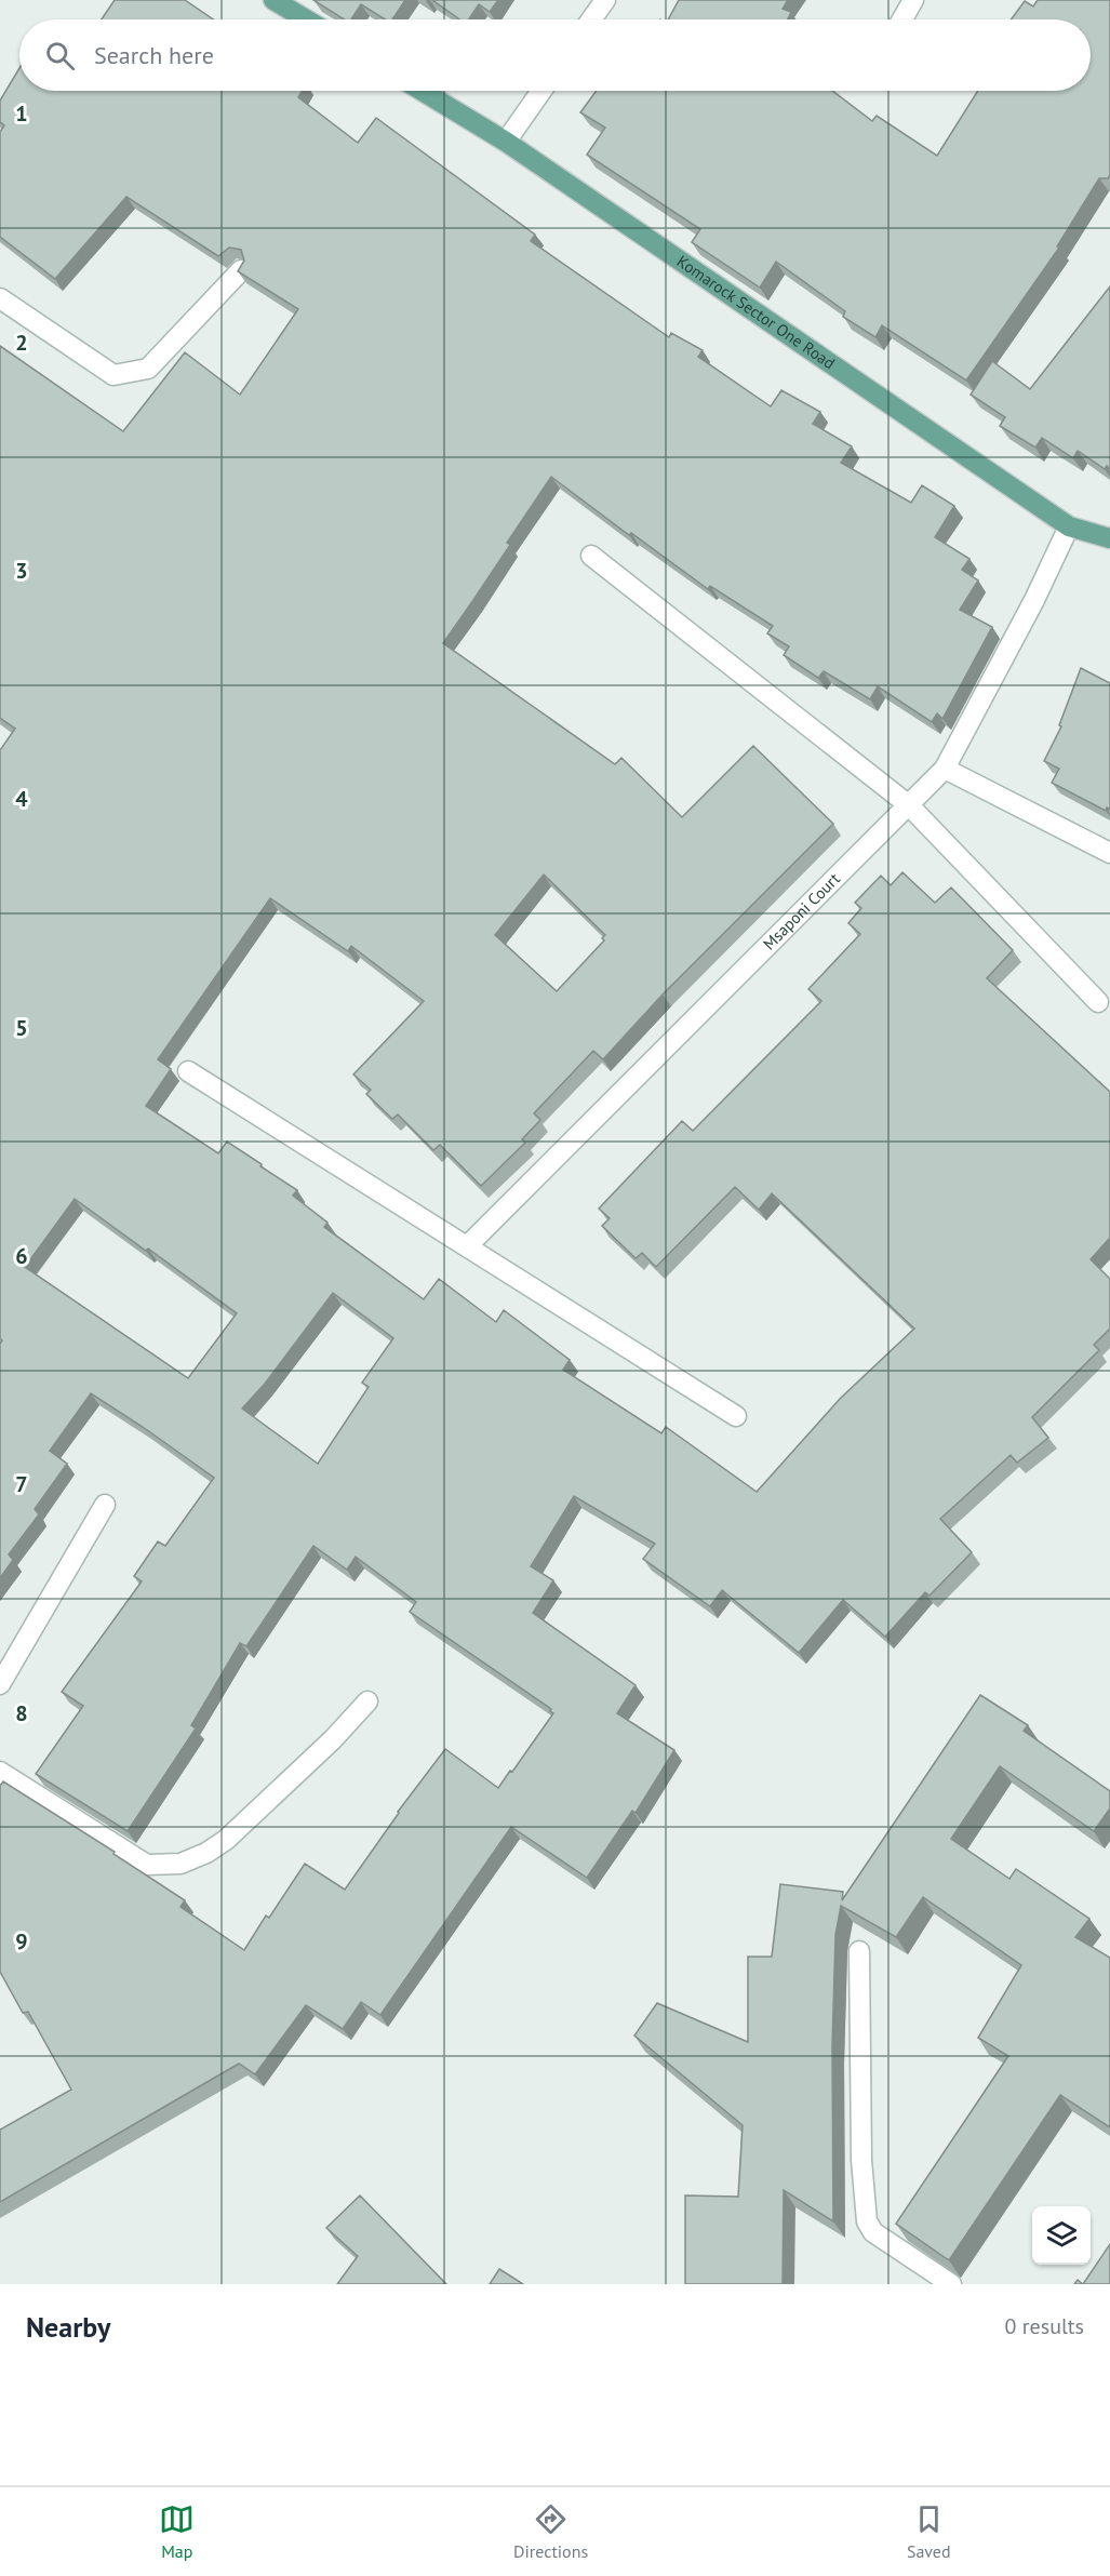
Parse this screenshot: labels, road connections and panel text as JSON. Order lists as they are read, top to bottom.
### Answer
{
  "streets": {
    "main road": ["Komarock Sector One Road"],
    "street": ["Msaponi Court"]
  },
  "crossings": [
    ["Komarock Sector One Road", "Msaponi Court"]
  ],
  "page": {
    "search": "Search here",
    "heading": ["Nearby", "0 results"],
    "nav": ["Map", "Directions", "Saved"]
  },
  "grid": {
    "rows": [
      "1",
      "2",
      "3",
      "4",
      "5",
      "6",
      "7",
      "8",
      "9"
    ]
  }
}
